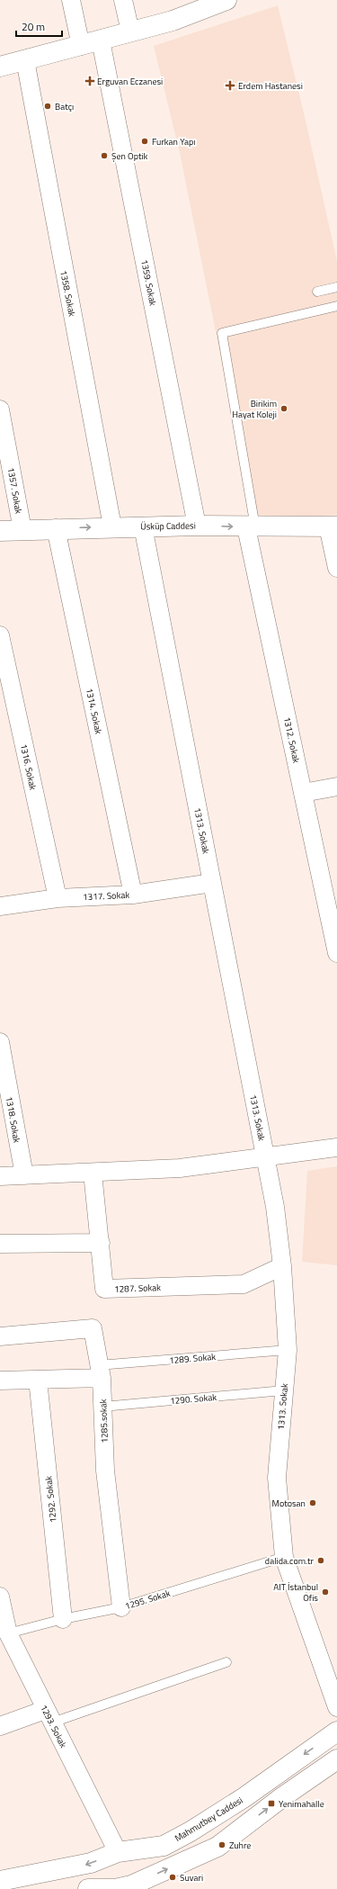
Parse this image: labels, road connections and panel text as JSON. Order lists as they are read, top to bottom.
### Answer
{
  "streets": {
    "main road": ["Üsküp Caddesi", "Mahmutbey Caddesi"],
    "street": [
      "1359. Sokak",
      "1358. Sokak",
      "1357. Sokak",
      "1314. Sokak",
      "1312. Sokak",
      "1316. Sokak",
      "1313. Sokak",
      "1317. Sokak",
      "1318. Sokak",
      "1287. Sokak",
      "1285.sokak",
      "1292. Sokak",
      "1293. Sokak"
    ],
    "lane": ["1289. Sokak", "1290. Sokak", "1295. Sokak"]
  },
  "crossings": [
    ["1359. Sokak", "Üsküp Caddesi"],
    ["1358. Sokak", "Üsküp Caddesi"],
    ["1357. Sokak", "Üsküp Caddesi"],
    ["Üsküp Caddesi", "1314. Sokak"],
    ["Üsküp Caddesi", "1312. Sokak"],
    ["Üsküp Caddesi", "1313. Sokak"],
    ["1314. Sokak", "1317. Sokak"],
    ["1316. Sokak", "1317. Sokak"],
    ["1313. Sokak", "1317. Sokak"],
    ["1313. Sokak", "1287. Sokak"],
    ["1313. Sokak", "1289. Sokak"],
    ["1313. Sokak", "1290. Sokak"],
    ["1313. Sokak", "1295. Sokak"],
    ["1289. Sokak", "1285.sokak"],
    ["1290. Sokak", "1285.sokak"],
    ["1285.sokak", "1295. Sokak"],
    ["1292. Sokak", "1295. Sokak"],
    ["1295. Sokak", "1293. Sokak"],
    ["1293. Sokak", "Mahmutbey Caddesi"]
  ],
  "places": {
    "health": ["Erguvan Eczanesi", "Erdem Hastanesi"],
    "other": [
      "Batçı",
      "Furkan Yapı",
      "Şen Optik",
      "Birikim Hayat Koleji",
      "Motosan",
      "dalida.com.tr",
      "AIT İstanbul Ofis",
      "Zuhre",
      "Suvari"
    ],
    "transit": ["Yenimahalle"]
  },
  "scale_bar": "20 m"
}
